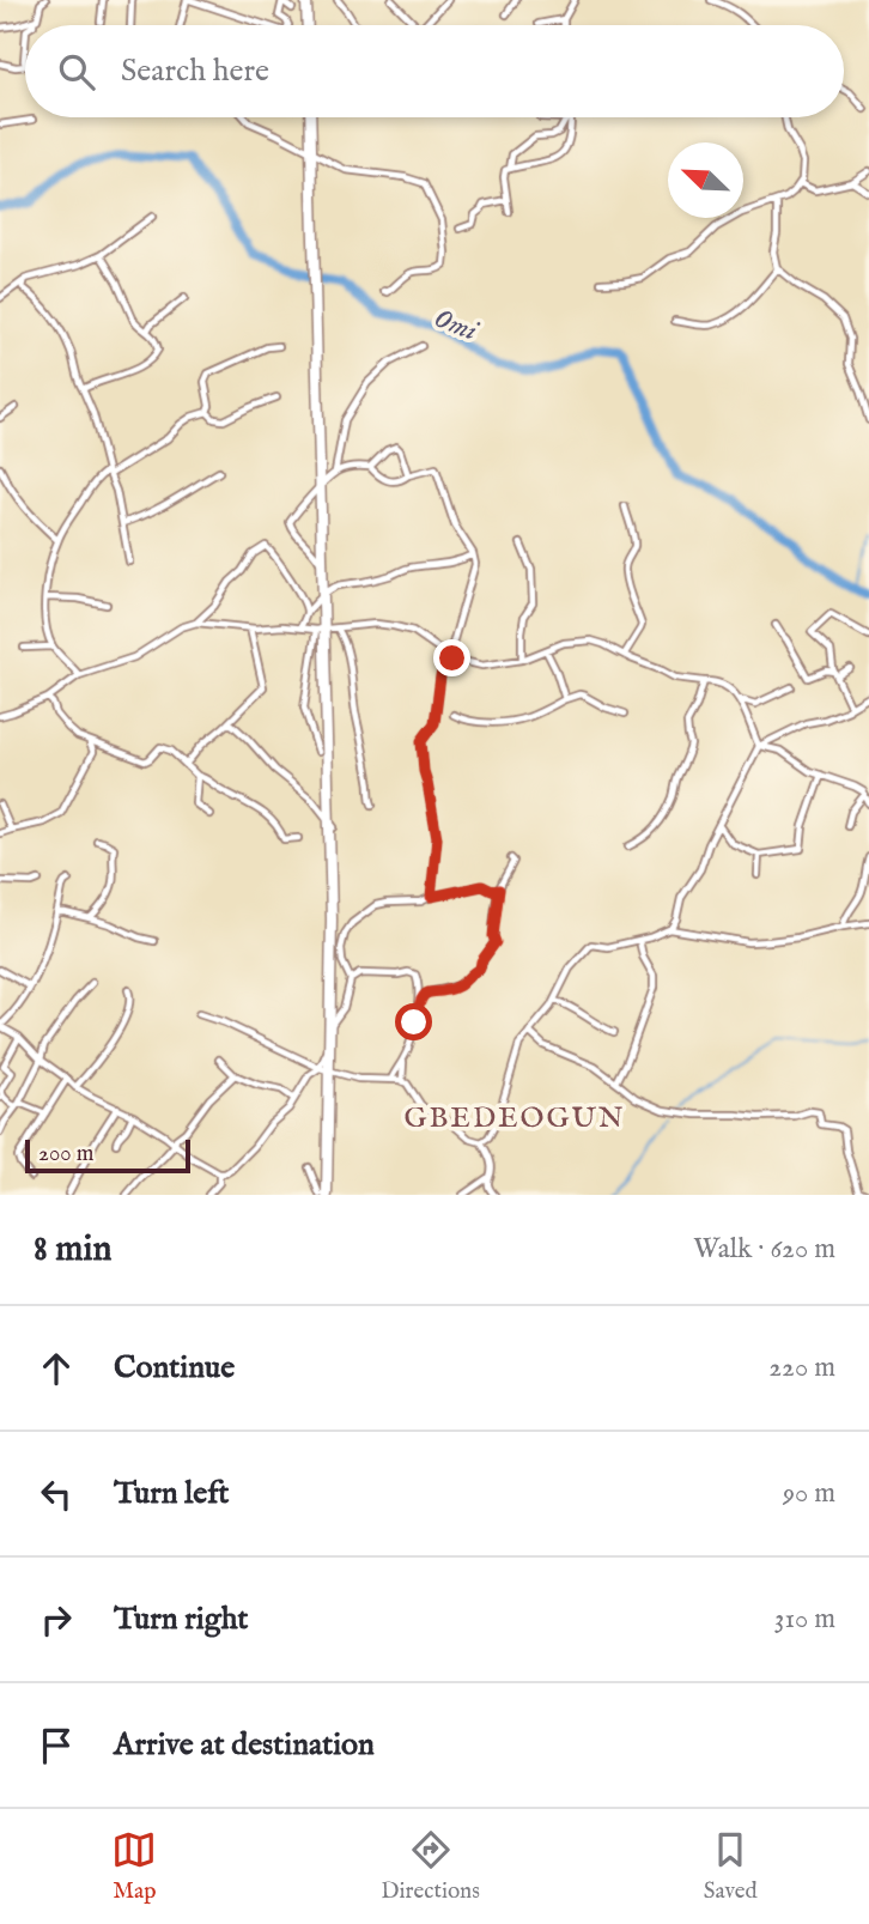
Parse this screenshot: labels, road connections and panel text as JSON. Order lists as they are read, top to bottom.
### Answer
{
  "districts": ["GBEDEOGUN"],
  "water": ["Omi"],
  "scale_bar": "200 m",
  "north": "top left",
  "page": {
    "search": "Search here",
    "scale": "200 m",
    "heading": ["8 min", "Walk · 620 m"],
    "list": [
      ["Continue", "220 m"],
      ["Turn left", "90 m"],
      ["Turn right", "310 m"],
      "Arrive at destination"
    ],
    "nav": ["Map", "Directions", "Saved"]
  }
}
